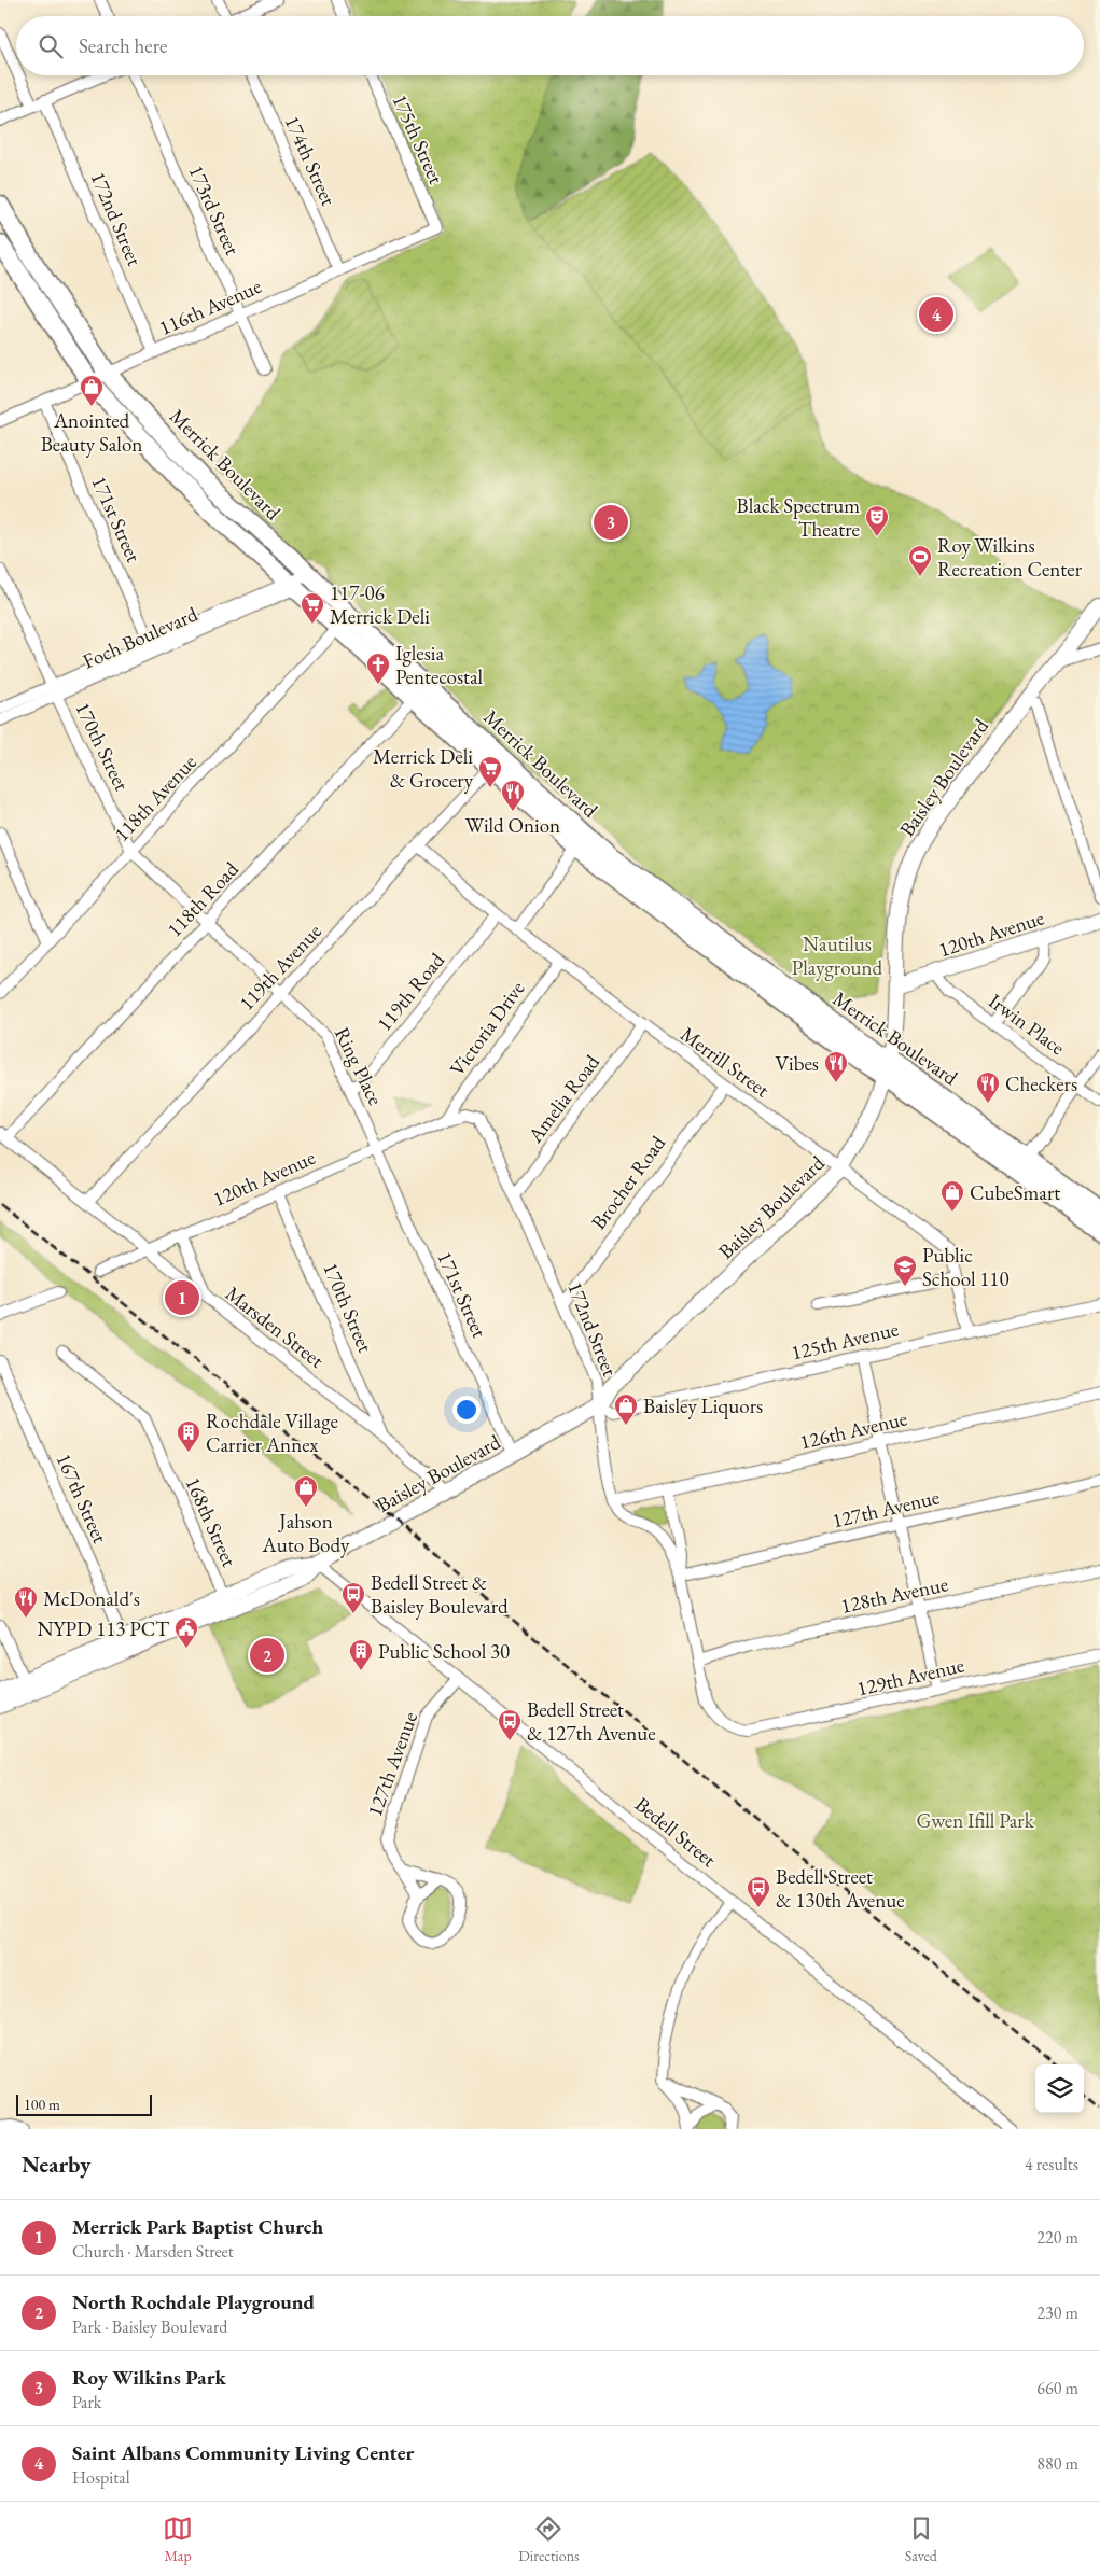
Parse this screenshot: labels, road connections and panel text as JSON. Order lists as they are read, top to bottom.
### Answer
{
  "streets": {
    "main road": ["Merrick Boulevard", "Baisley Boulevard", "120th Avenue"],
    "street": [
      "175th Street",
      "174th Street",
      "173rd Street",
      "172nd Street",
      "116th Avenue",
      "171st Street",
      "Foch Boulevard",
      "170th Street",
      "118th Avenue",
      "118th Road",
      "119th Avenue",
      "119th Road",
      "Irwin Place",
      "Victoria Drive",
      "Merrill Street",
      "Ring Place",
      "Amelia Road",
      "Brocher Road",
      "Marsden Street",
      "125th Avenue",
      "126th Avenue",
      "167th Street",
      "127th Avenue",
      "168th Street",
      "128th Avenue",
      "129th Avenue",
      "Bedell Street"
    ]
  },
  "crossings": [
    ["175th Street", "116th Avenue"],
    ["174th Street", "116th Avenue"],
    ["173rd Street", "116th Avenue"],
    ["172nd Street", "116th Avenue"],
    ["172nd Street", "Baisley Boulevard"],
    ["172nd Street", "120th Avenue"],
    ["172nd Street", "Victoria Drive"],
    ["172nd Street", "Amelia Road"],
    ["172nd Street", "Brocher Road"],
    ["172nd Street", "125th Avenue"],
    ["172nd Street", "126th Avenue"],
    ["116th Avenue", "Merrick Boulevard"],
    ["116th Avenue", "171st Street"],
    ["Merrick Boulevard", "Foch Boulevard"],
    ["Merrick Boulevard", "Baisley Boulevard"],
    ["Merrick Boulevard", "118th Avenue"],
    ["Merrick Boulevard", "118th Road"],
    ["Merrick Boulevard", "119th Avenue"],
    ["171st Street", "Foch Boulevard"],
    ["171st Street", "Baisley Boulevard"],
    ["171st Street", "120th Avenue"],
    ["171st Street", "Ring Place"],
    ["Foch Boulevard", "170th Street"],
    ["170th Street", "118th Avenue"],
    ["170th Street", "120th Avenue"],
    ["170th Street", "Ring Place"],
    ["170th Street", "Marsden Street"],
    ["Baisley Boulevard", "120th Avenue"],
    ["Baisley Boulevard", "Merrill Street"],
    ["Baisley Boulevard", "Marsden Street"],
    ["Baisley Boulevard", "125th Avenue"],
    ["Baisley Boulevard", "167th Street"],
    ["Baisley Boulevard", "168th Street"],
    ["Baisley Boulevard", "Bedell Street"],
    ["118th Avenue", "Ring Place"],
    ["118th Road", "Ring Place"],
    ["118th Road", "Marsden Street"],
    ["120th Avenue", "Irwin Place"],
    ["120th Avenue", "Victoria Drive"],
    ["120th Avenue", "Ring Place"],
    ["120th Avenue", "Marsden Street"],
    ["119th Avenue", "Merrill Street"],
    ["119th Avenue", "Ring Place"],
    ["119th Avenue", "Marsden Street"],
    ["119th Road", "Merrill Street"],
    ["119th Road", "Ring Place"],
    ["Victoria Drive", "Merrill Street"],
    ["Merrill Street", "Amelia Road"],
    ["Merrill Street", "Brocher Road"],
    ["Merrill Street", "125th Avenue"],
    ["127th Avenue", "Bedell Street"],
    ["128th Avenue", "129th Avenue"]
  ],
  "parks": ["Nautilus Playground", "Gwen Ifill Park"],
  "places": {
    "shop": [
      "Anointed Beauty Salon",
      "CubeSmart",
      "Baisley Liquors",
      "Jahson Auto Body"
    ],
    "theatre": ["Black Spectrum Theatre"],
    "sports": ["Roy Wilkins Recreation Center"],
    "supermarket": ["117-06 Merrick Deli", "Merrick Deli & Grocery"],
    "church": ["Iglesia Pentecostal"],
    "restaurant": [
      "Wild Onion",
      "Vibes",
      "Checkers",
      "McDonald's"
    ],
    "school or university": ["Public School 110"],
    "building": ["Rochdale Village Carrier Annex", "Public School 30"],
    "bus stop": ["Bedell Street & Baisley Boulevard", "Bedell Street & 127th Avenue", "Bedell Street & 130th Avenue"],
    "public building": ["NYPD 113 PCT"]
  },
  "scale_bar": "100 m",
  "page": {
    "search": "Search here",
    "pins": [
      "4",
      "3",
      "1",
      "2"
    ],
    "scale": "100 m",
    "heading": ["Nearby", "4 results"],
    "list": [
      {
        "mark": "1",
        "name": "Merrick Park Baptist Church",
        "note": "Church · Marsden Street",
        "value": "220 m"
      },
      {
        "mark": "2",
        "name": "North Rochdale Playground",
        "note": "Park · Baisley Boulevard",
        "value": "230 m"
      },
      {
        "mark": "3",
        "name": "Roy Wilkins Park",
        "note": "Park",
        "value": "660 m"
      },
      {
        "mark": "4",
        "name": "Saint Albans Community Living Center",
        "note": "Hospital",
        "value": "880 m"
      }
    ],
    "nav": ["Map", "Directions", "Saved"]
  }
}
